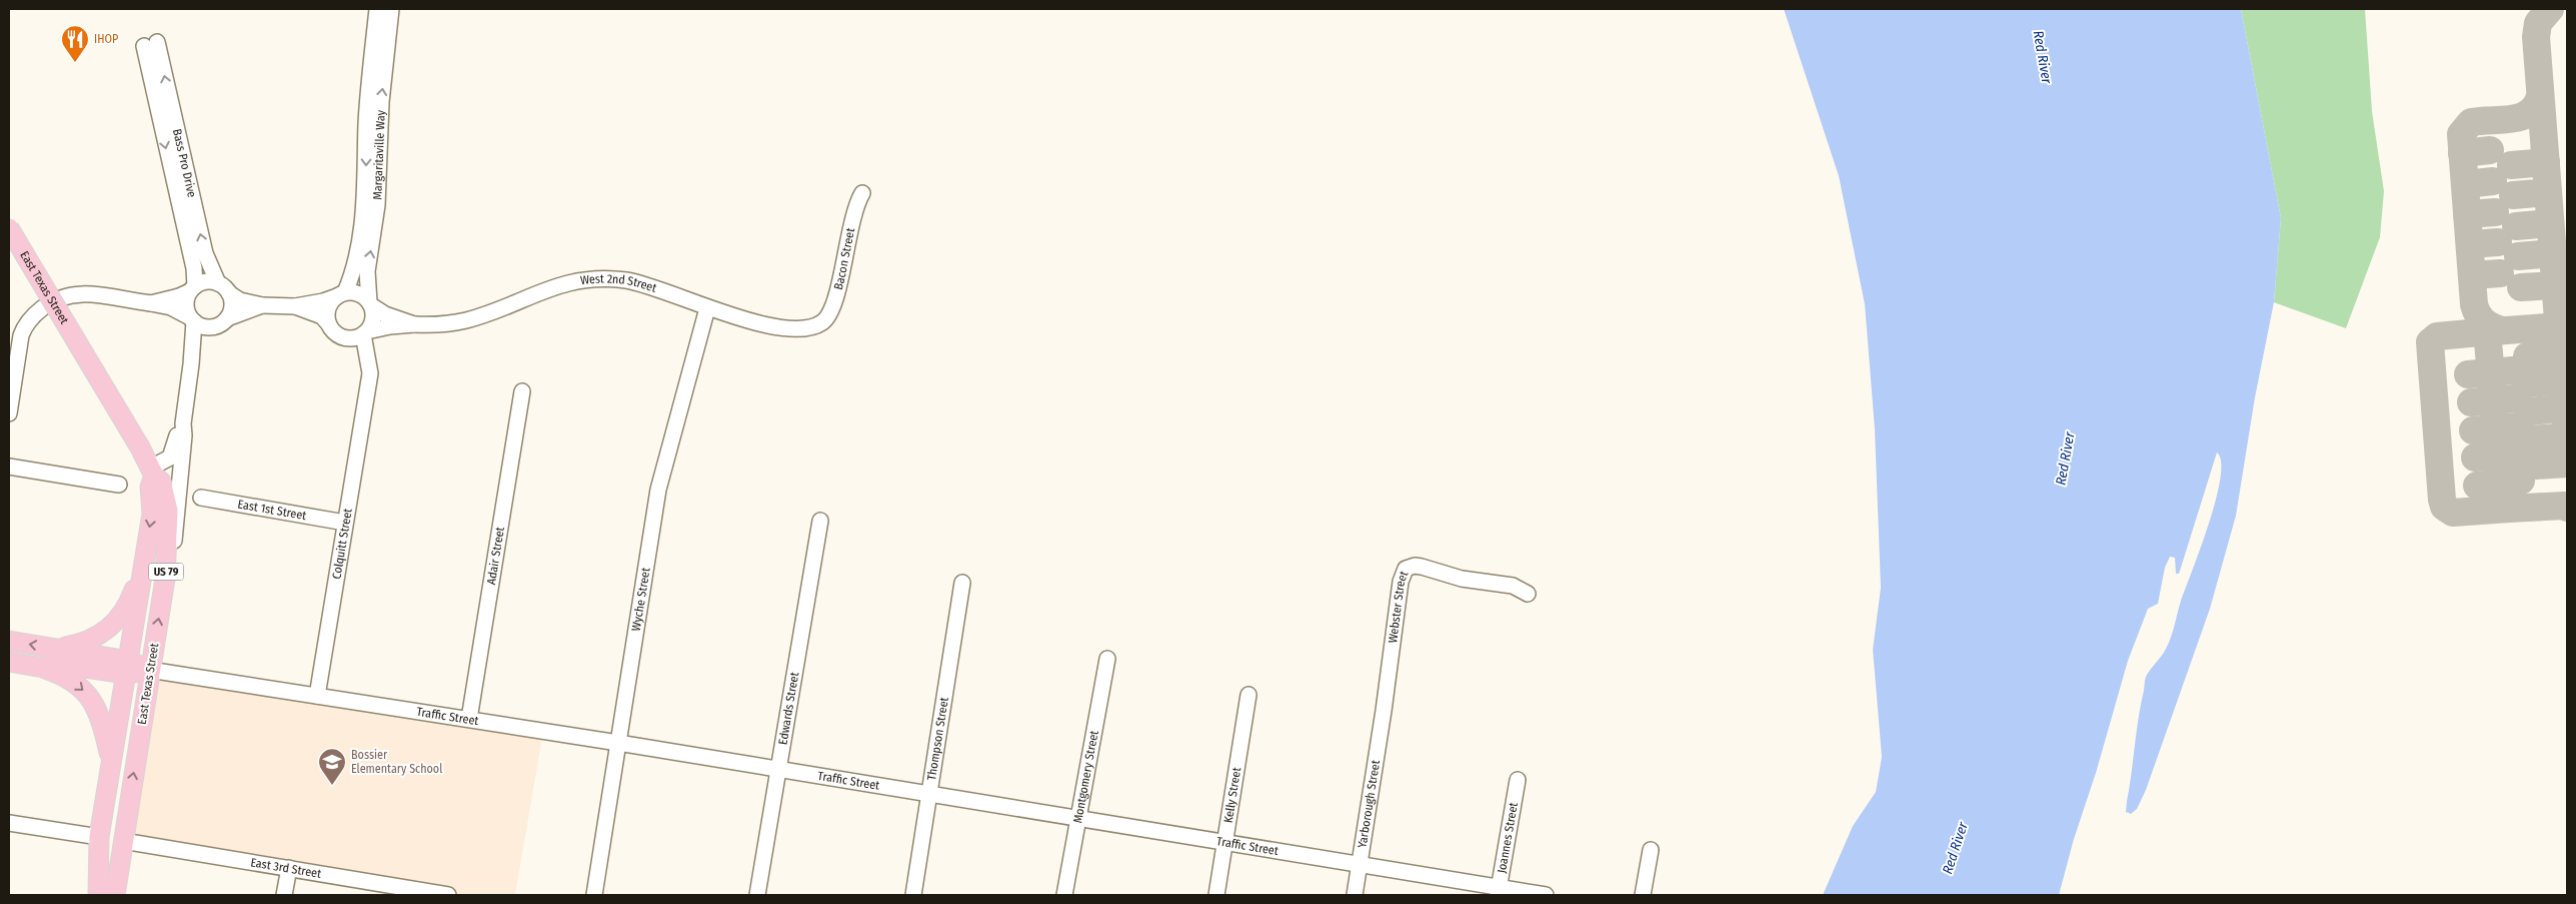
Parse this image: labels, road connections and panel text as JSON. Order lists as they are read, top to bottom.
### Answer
{
  "streets": {
    "main road": ["East Texas Street", "US 79", "Traffic Street"],
    "street": [
      "Margaritaville Way",
      "Bass Pro Drive",
      "Bacon Street",
      "West 2nd Street",
      "East 1st Street",
      "Colquitt Street",
      "Adair Street",
      "Wyche Street",
      "Webster Street",
      "Edwards Street",
      "Thompson Street",
      "Montgomery Street",
      "Kelly Street",
      "Yarborough Street",
      "Joannes Street",
      "East 3rd Street"
    ]
  },
  "crossings": [
    ["Margaritaville Way", "West 2nd Street"],
    ["Margaritaville Way", "Colquitt Street"],
    ["Bacon Street", "West 2nd Street"],
    ["West 2nd Street", "Colquitt Street"],
    ["West 2nd Street", "Wyche Street"],
    ["East Texas Street", "Traffic Street"],
    ["East Texas Street", "East 3rd Street"],
    ["East 1st Street", "Colquitt Street"],
    ["Colquitt Street", "Traffic Street"],
    ["Adair Street", "Traffic Street"],
    ["Wyche Street", "Traffic Street"],
    ["Webster Street", "Yarborough Street"],
    ["Edwards Street", "Traffic Street"],
    ["Traffic Street", "Thompson Street"],
    ["Traffic Street", "Montgomery Street"],
    ["Traffic Street", "Kelly Street"],
    ["Traffic Street", "Yarborough Street"],
    ["Traffic Street", "Joannes Street"]
  ],
  "water": ["Red River"],
  "places": {
    "restaurant": ["IHOP"],
    "school or university": ["Bossier Elementary School"]
  }
}
